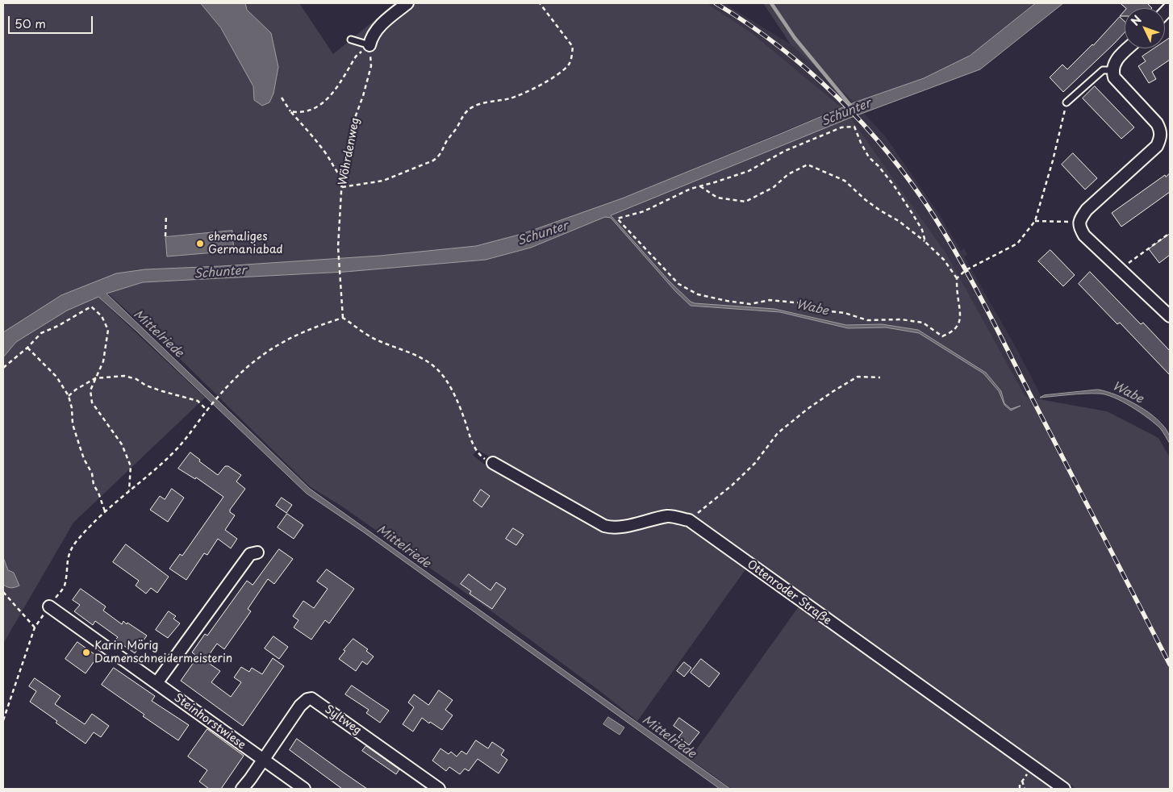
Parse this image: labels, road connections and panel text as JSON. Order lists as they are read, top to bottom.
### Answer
{
  "streets": {
    "street": ["Ottenroder Straße", "Syltweg", "Steinhorstwiese"],
    "path": ["Wöhrdenweg"]
  },
  "crossings": [
    ["Syltweg", "Steinhorstwiese"]
  ],
  "water": ["Schunter", "Wabe", "Mittelriede"],
  "places": ["ehemaliges Germaniabad", "Karin Mörig Damenschneidermeisterin"],
  "scale_bar": "50 m",
  "north": "top left"
}
